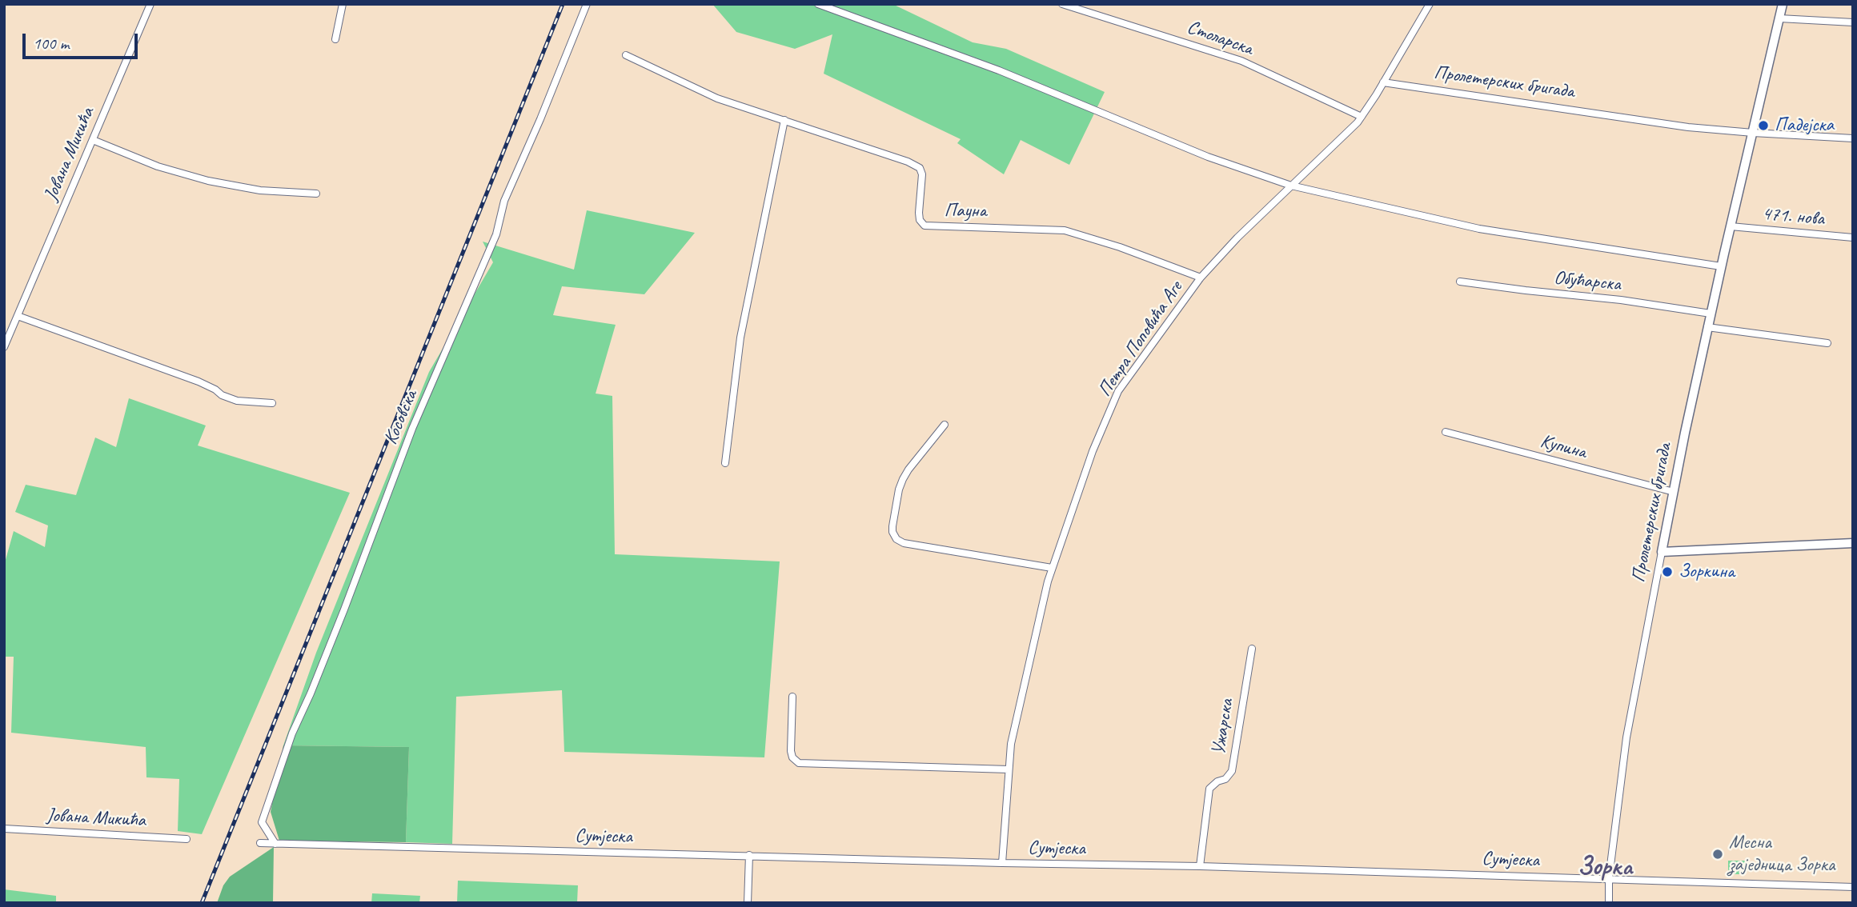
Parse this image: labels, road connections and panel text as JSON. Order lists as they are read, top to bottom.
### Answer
{
  "streets": {
    "street": [
      "Столарска",
      "Пролетерских бригада",
      "Јована Микића",
      "Пауна",
      "471. нова",
      "Обућарска",
      "Петра Поповића Аге",
      "Косовска",
      "Купина",
      "Ужарска",
      "Сутјеска"
    ]
  },
  "crossings": [
    ["Столарска", "Петра Поповића Аге"],
    ["Пролетерских бригада", "471. нова"],
    ["Пролетерских бригада", "Обућарска"],
    ["Пролетерских бригада", "Петра Поповића Аге"],
    ["Пролетерских бригада", "Купина"],
    ["Пролетерских бригада", "Сутјеска"],
    ["Пауна", "Петра Поповића Аге"],
    ["Петра Поповића Аге", "Сутјеска"],
    ["Косовска", "Сутјеска"],
    ["Ужарска", "Сутјеска"]
  ],
  "districts": ["Зорка"],
  "places": ["Падејска", "Зоркина", "Месна заједница Зорка"],
  "scale_bar": "100 m"
}
